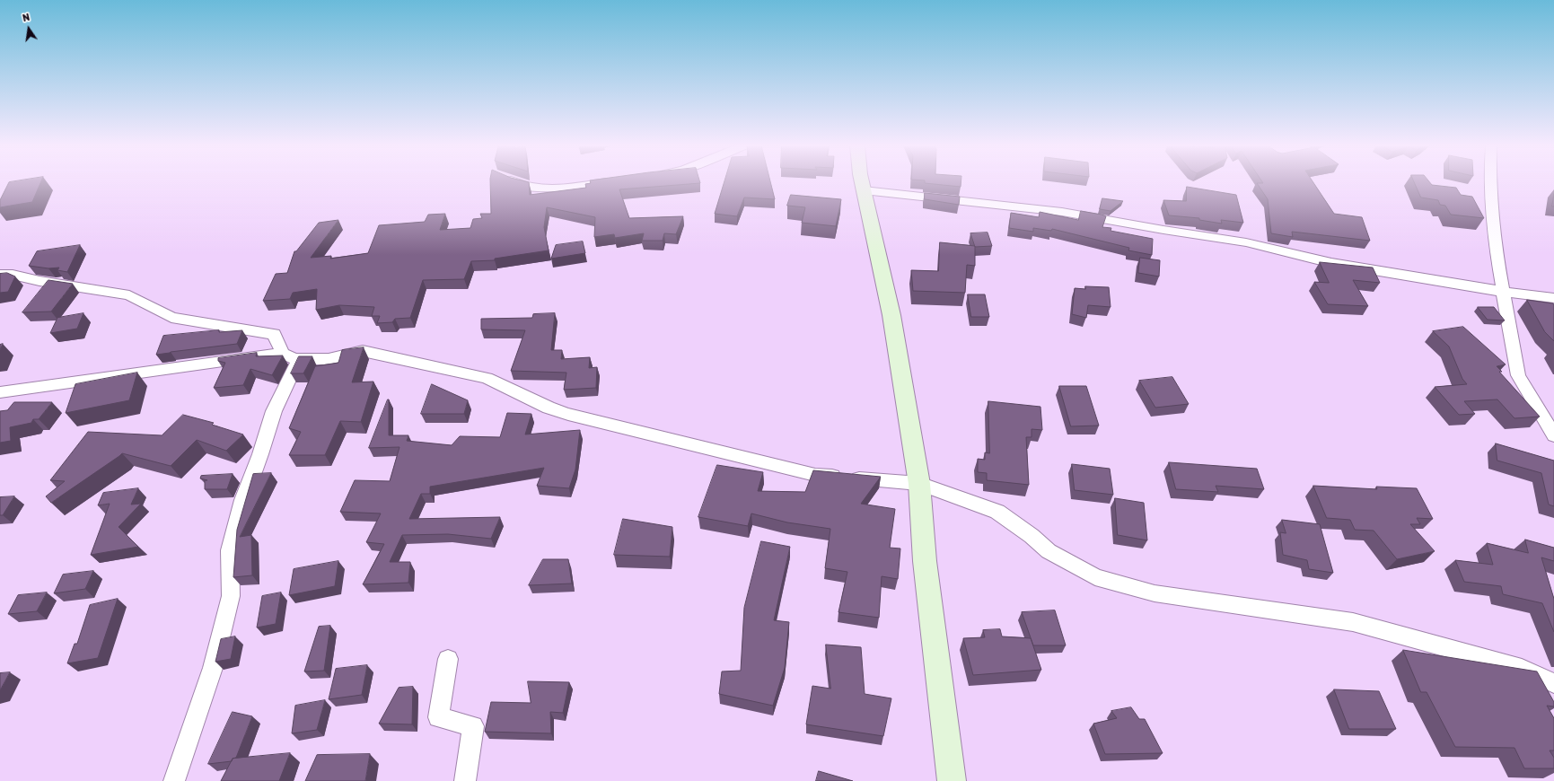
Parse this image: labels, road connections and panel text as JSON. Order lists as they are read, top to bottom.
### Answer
{
  "north": "top"
}
